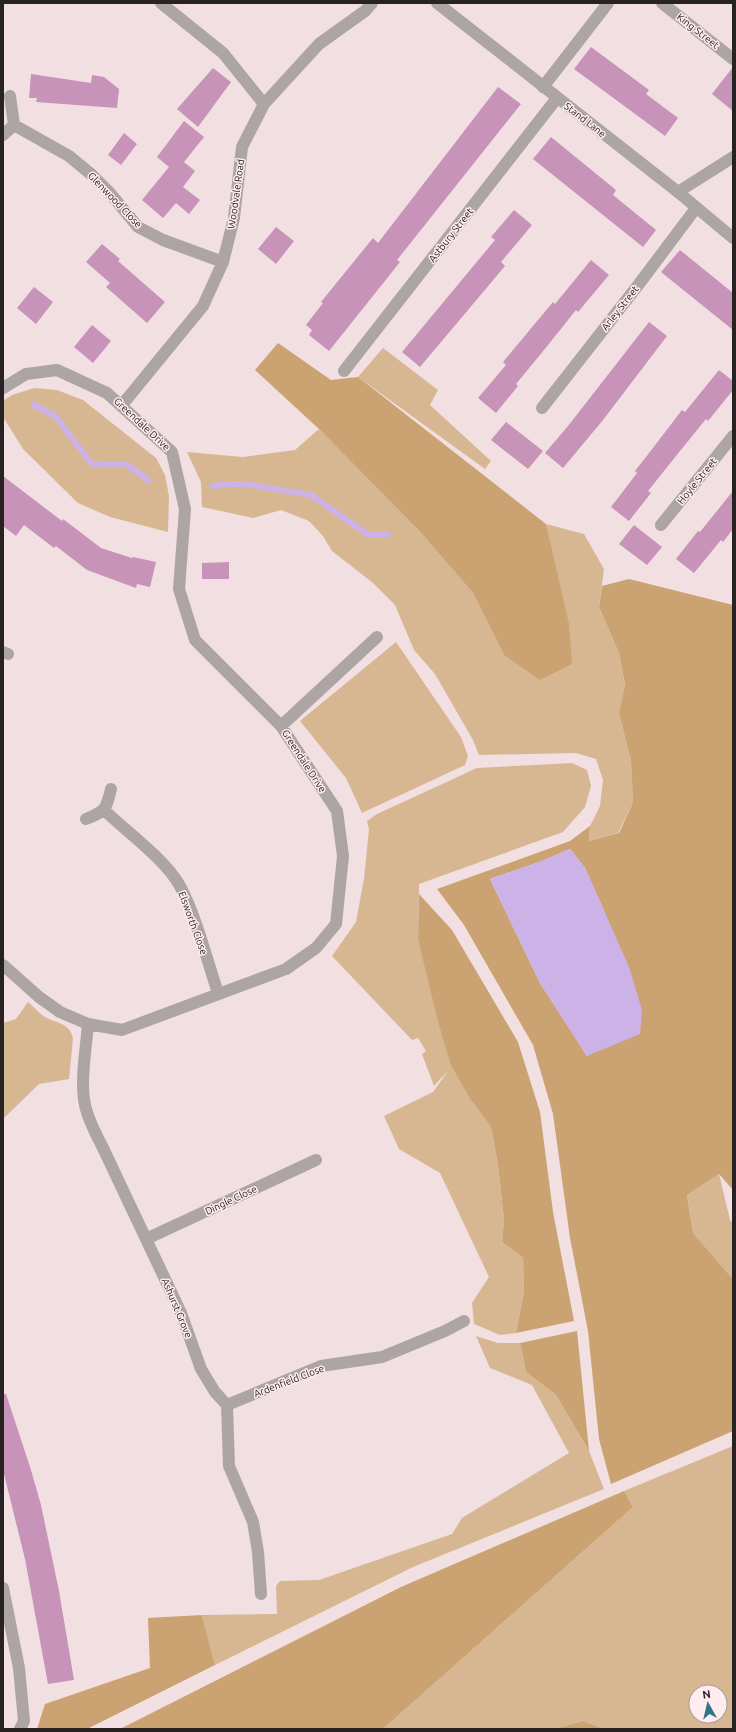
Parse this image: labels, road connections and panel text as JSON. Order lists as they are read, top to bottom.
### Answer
{
  "streets": {
    "street": [
      "King Street",
      "Stand Lane",
      "Woodvale Road",
      "Glenwood Close",
      "Astbury Street",
      "Arley Street",
      "Greendale Drive",
      "Hoyle Street",
      "Elsworth Close",
      "Dingle Close",
      "Ashurst Grove",
      "Ardenfield Close"
    ]
  },
  "crossings": [
    ["Stand Lane", "Astbury Street"],
    ["Stand Lane", "Arley Street"],
    ["Woodvale Road", "Glenwood Close"],
    ["Woodvale Road", "Greendale Drive"],
    ["Greendale Drive", "Elsworth Close"],
    ["Greendale Drive", "Ashurst Grove"],
    ["Dingle Close", "Ashurst Grove"],
    ["Ashurst Grove", "Ardenfield Close"]
  ],
  "north": "top"
}
